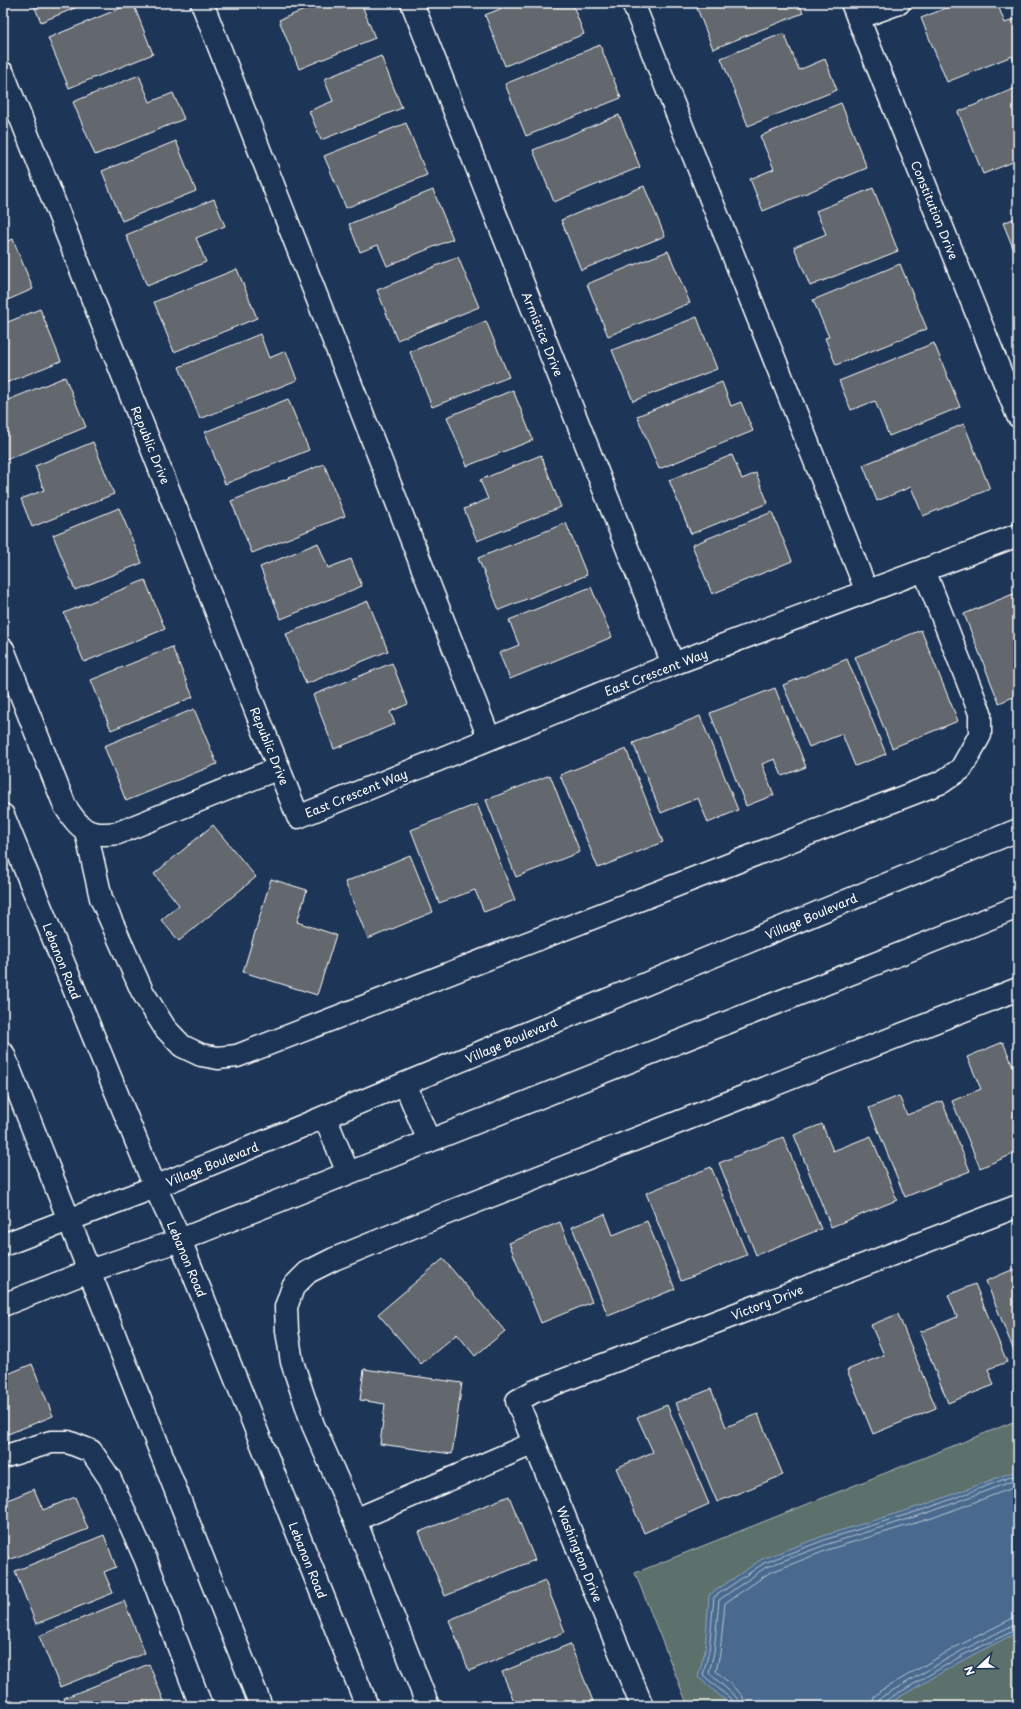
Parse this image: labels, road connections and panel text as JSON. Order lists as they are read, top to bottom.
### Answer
{
  "streets": {
    "street": [
      "Constitution Drive",
      "Armistice Drive",
      "Republic Drive",
      "East Crescent Way",
      "Village Boulevard",
      "Lebanon Road",
      "Victory Drive",
      "Washington Drive"
    ]
  },
  "crossings": [
    ["Armistice Drive", "East Crescent Way"],
    ["Republic Drive", "East Crescent Way"],
    ["Village Boulevard", "Lebanon Road"],
    ["Victory Drive", "Washington Drive"]
  ],
  "north": "left"
}
